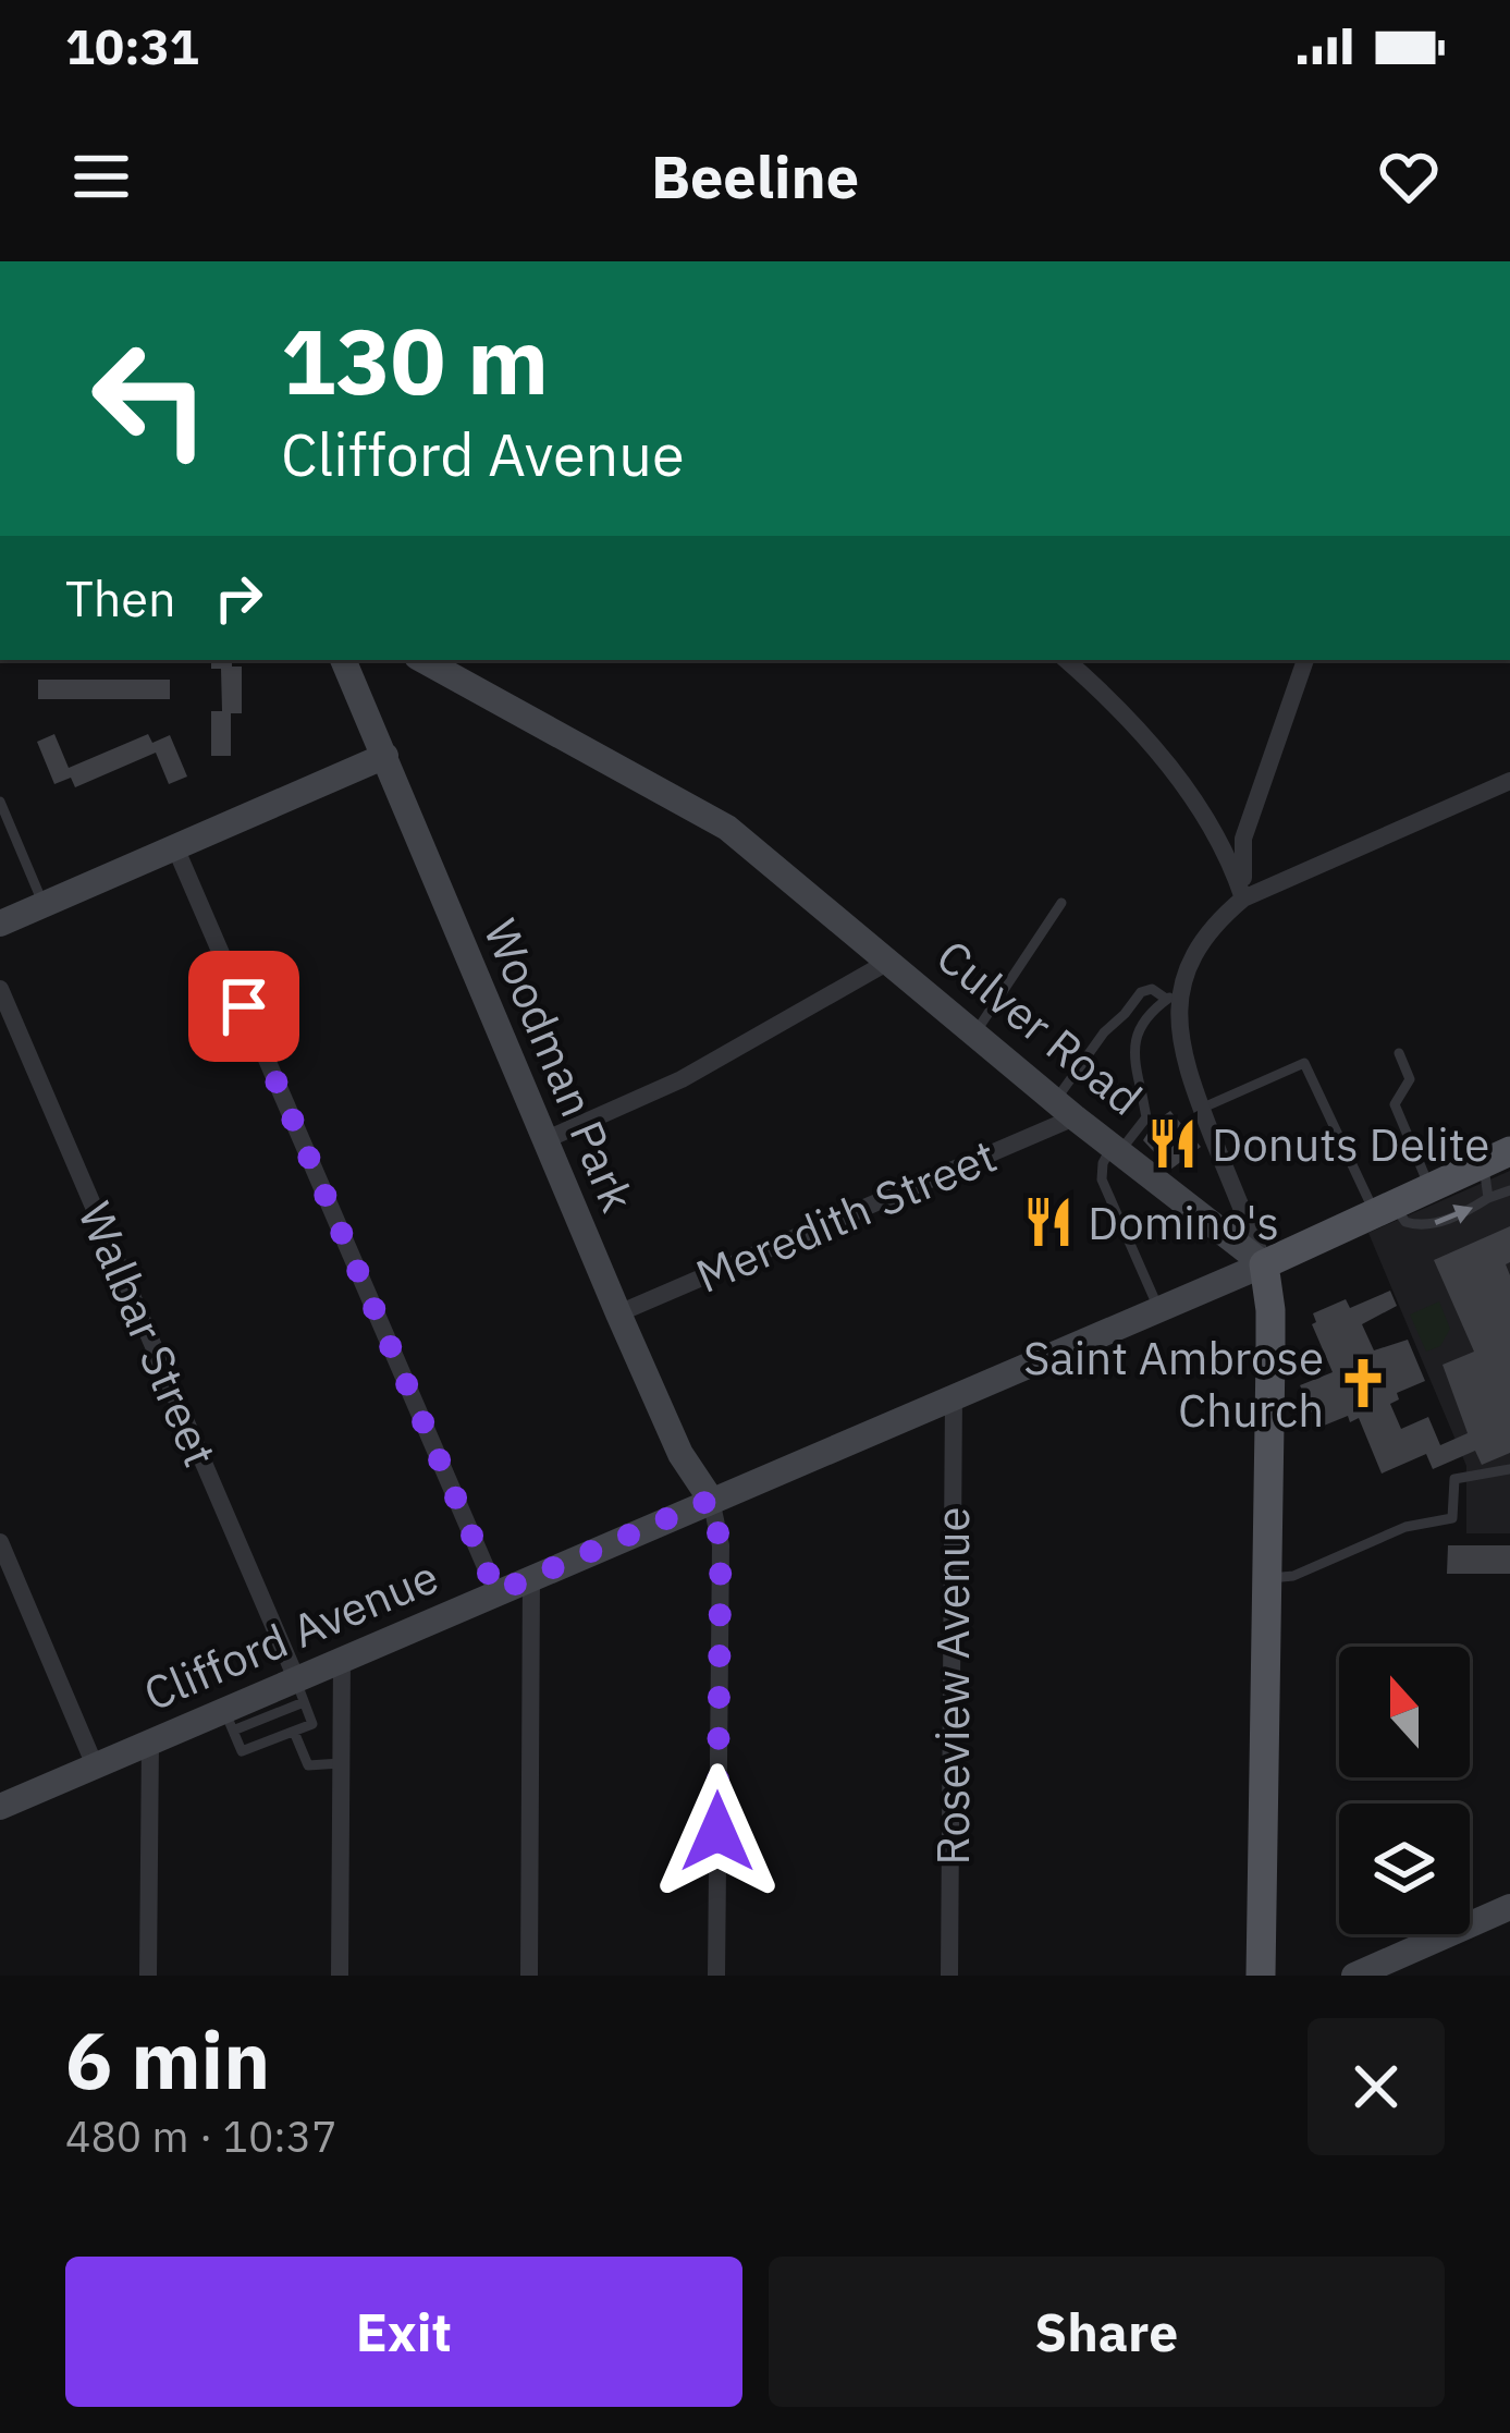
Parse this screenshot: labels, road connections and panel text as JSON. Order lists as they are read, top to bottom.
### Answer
{
  "streets": {
    "main road": ["Culver Road", "Woodman Park", "Clifford Avenue"],
    "street": ["Meredith Street", "Walbar Street", "Roseview Avenue"]
  },
  "crossings": [
    ["Culver Road", "Meredith Street"],
    ["Culver Road", "Clifford Avenue"],
    ["Woodman Park", "Meredith Street"],
    ["Woodman Park", "Clifford Avenue"],
    ["Walbar Street", "Clifford Avenue"],
    ["Clifford Avenue", "Roseview Avenue"]
  ],
  "places": {
    "restaurant": ["Donuts Delite", "Domino's"],
    "church": ["Saint Ambrose Church"]
  },
  "north": "top",
  "page": {
    "status": "10:31",
    "header": "Beeline",
    "turn": ["130 m", "Clifford Avenue"],
    "then": "Then",
    "heading": ["6 min", "480 m · 10:37"],
    "buttons": ["Exit", "Share"]
  }
}
